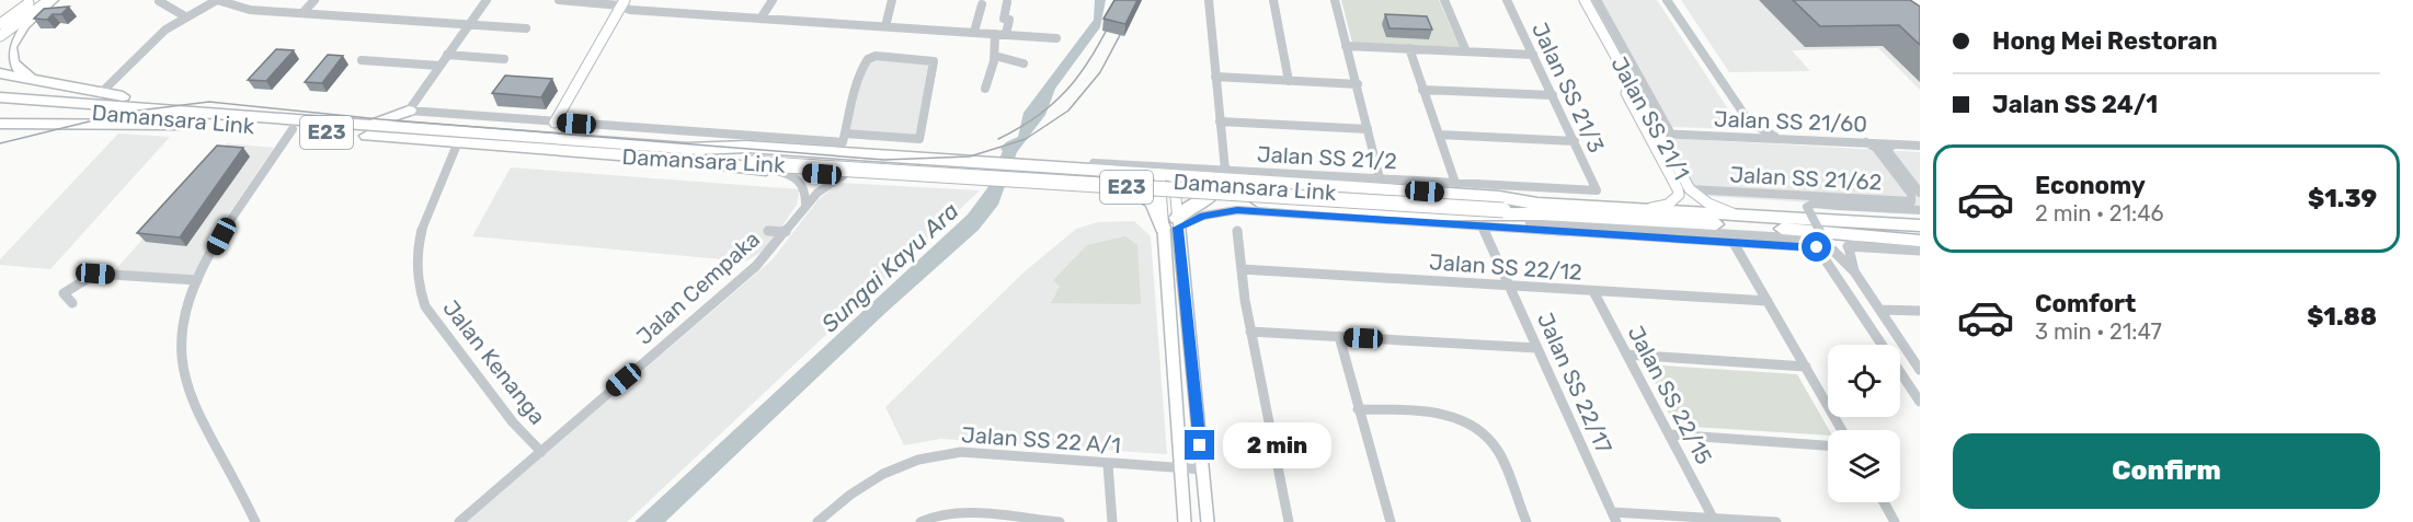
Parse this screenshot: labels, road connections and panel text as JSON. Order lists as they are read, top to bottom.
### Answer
{
  "streets": {
    "highway": ["Damansara Link", "E23"],
    "street": [
      "Jalan SS 21/3",
      "Jalan SS 21/1",
      "Jalan SS 21/60",
      "Jalan SS 21/2",
      "Jalan SS 21/62",
      "Jalan SS 22/12",
      "Jalan Cempaka",
      "Jalan Kenanga",
      "Jalan SS 22/17",
      "Jalan SS 22/15",
      "Jalan SS 22 A/1"
    ]
  },
  "crossings": [
    ["Jalan SS 21/3", "Jalan SS 21/2"],
    ["Jalan SS 21/1", "Damansara Link"],
    ["Jalan SS 21/1", "Jalan SS 21/60"],
    ["Jalan SS 21/1", "Jalan SS 21/62"],
    ["Damansara Link", "Jalan Kenanga"],
    ["Jalan SS 22/12", "Jalan SS 22/17"],
    ["Jalan SS 22/12", "Jalan SS 22/15"],
    ["Jalan Cempaka", "Jalan Kenanga"]
  ],
  "water": ["Sungai Kayu Ara"],
  "page": {
    "banner": ["Hong Mei Restoran", "Jalan SS 24/1"],
    "list": [
      {
        "name": "Economy",
        "note": "2 min · 21:46",
        "value": "$1.39"
      },
      {
        "name": "Comfort",
        "note": "3 min · 21:47",
        "value": "$1.88"
      }
    ],
    "buttons": "Confirm",
    "bubble": "2 min"
  }
}
